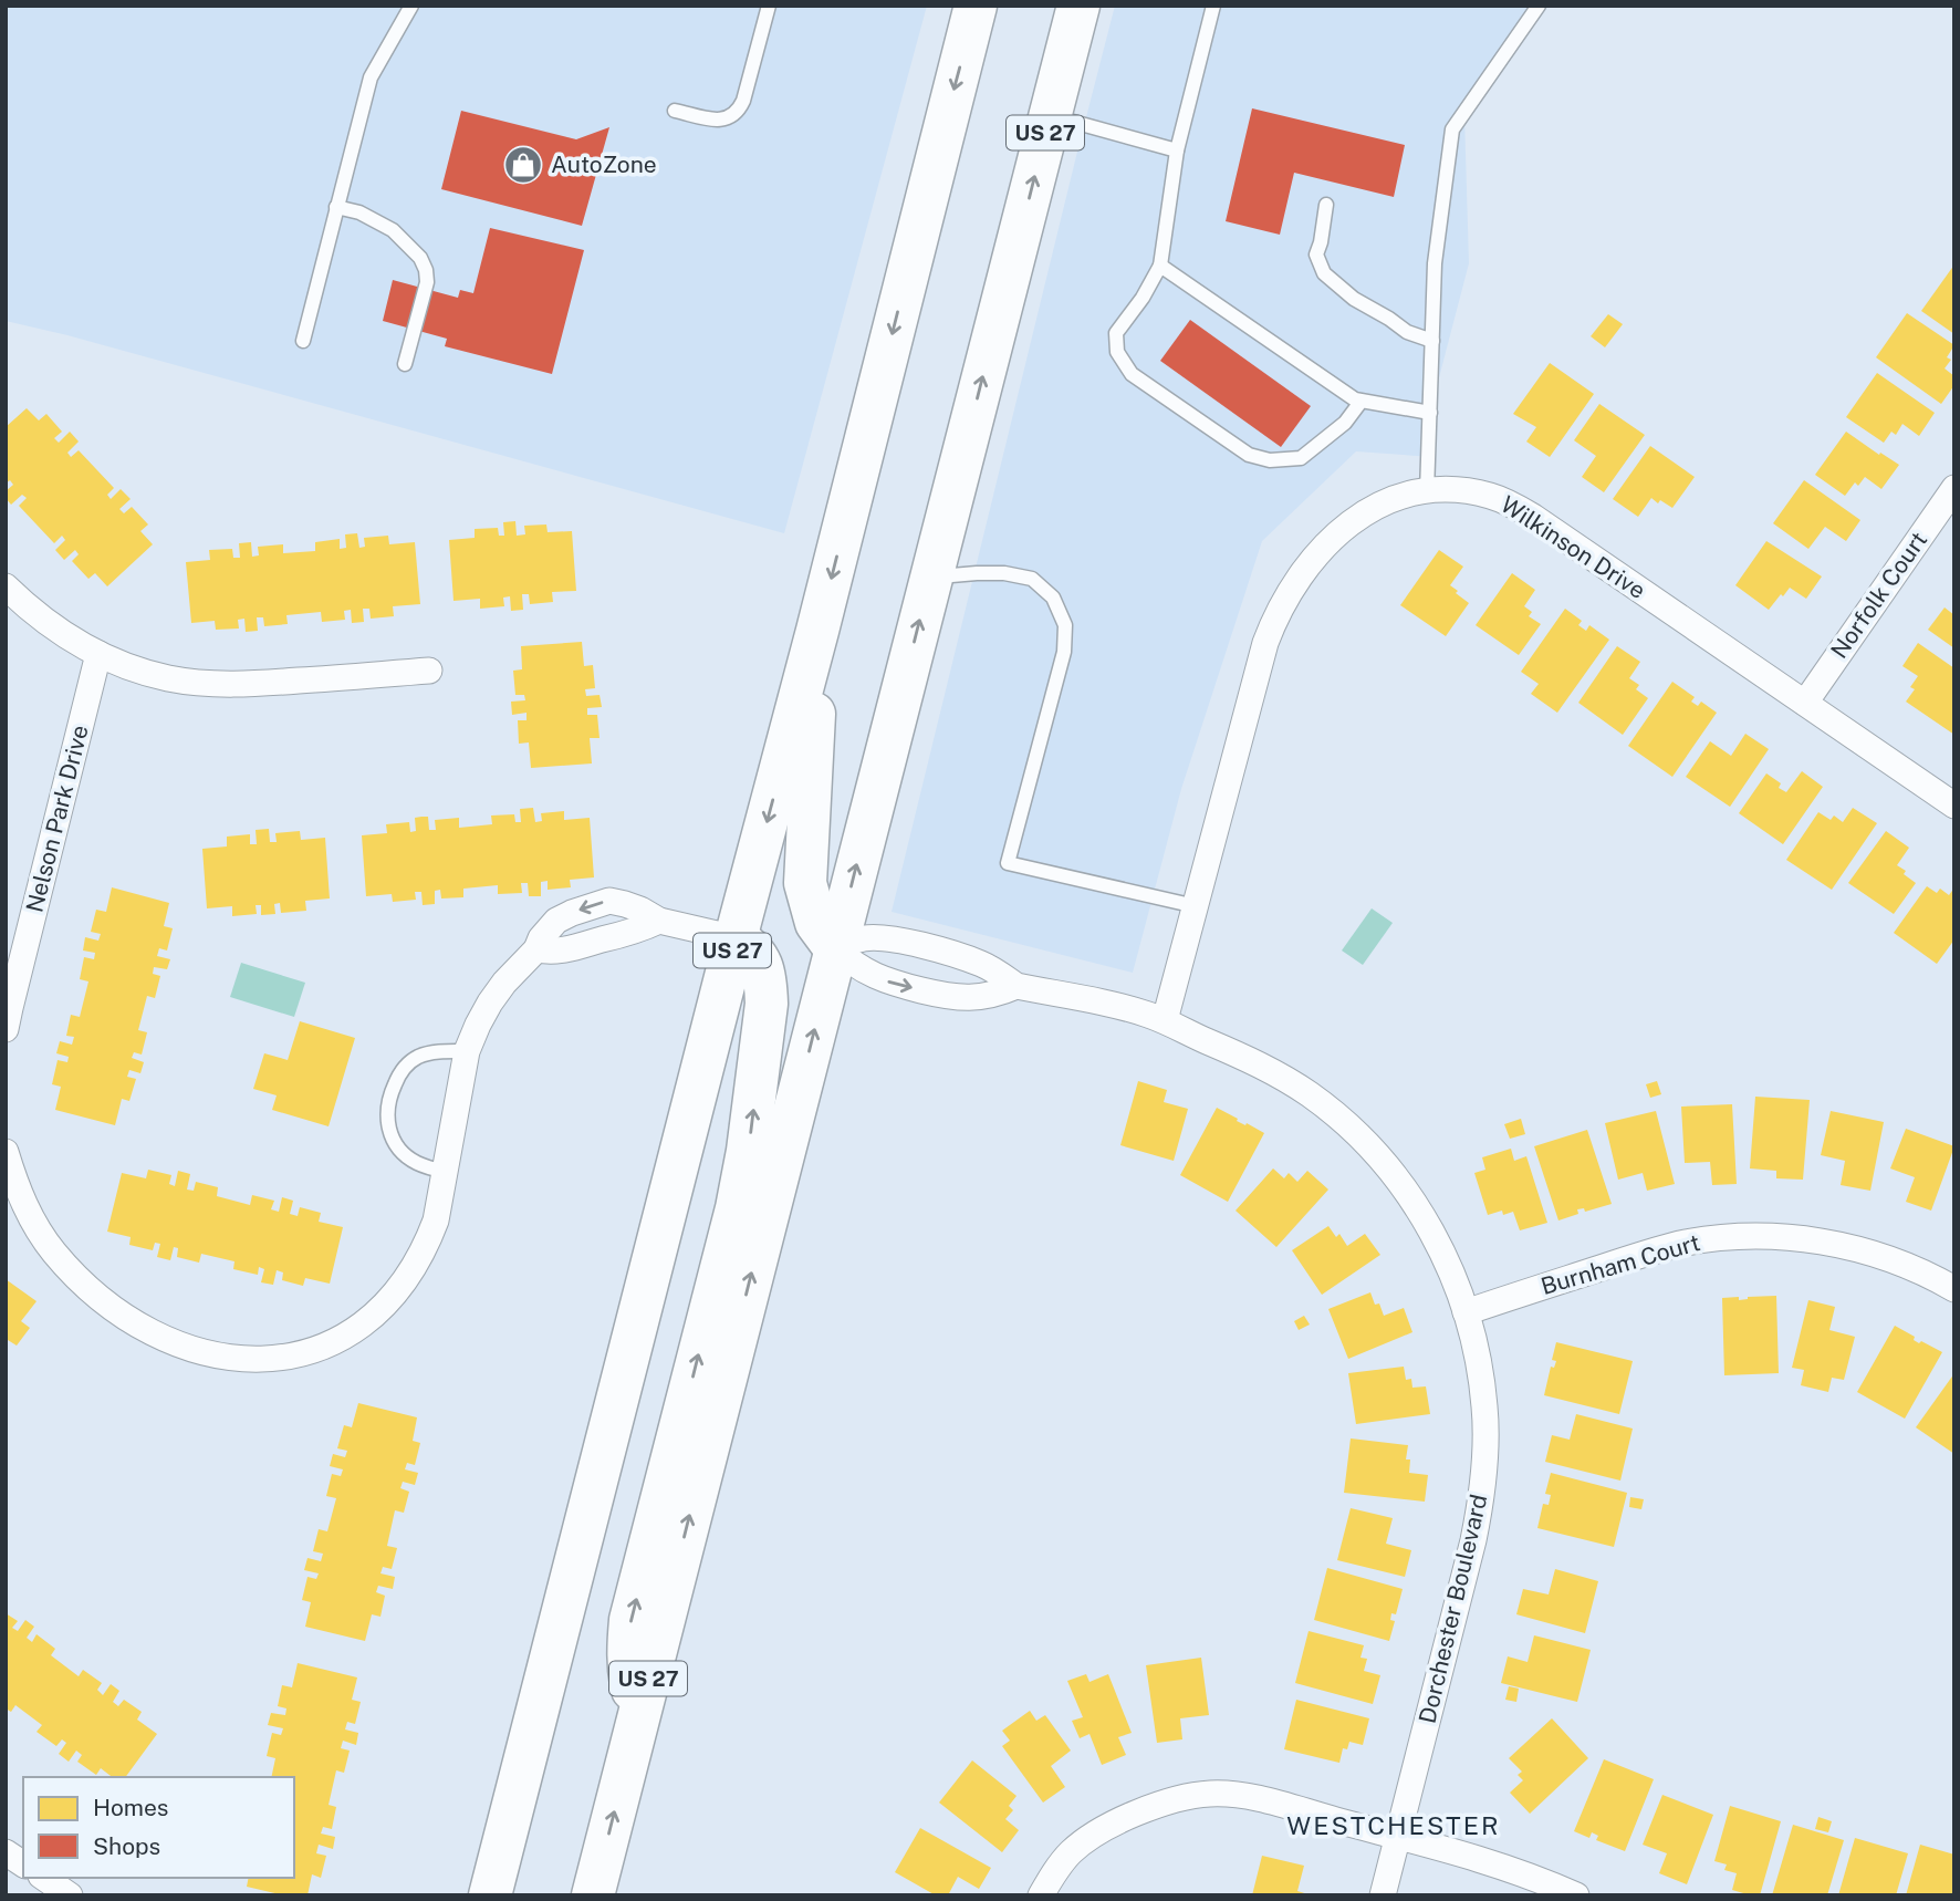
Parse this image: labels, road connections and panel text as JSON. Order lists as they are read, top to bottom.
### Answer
{
  "streets": {
    "highway": ["US 27"],
    "street": [
      "Wilkinson Drive",
      "Norfolk Court",
      "Nelson Park Drive",
      "Burnham Court",
      "Dorchester Boulevard"
    ]
  },
  "crossings": [
    ["US 27", "Dorchester Boulevard"],
    ["Wilkinson Drive", "Norfolk Court"],
    ["Wilkinson Drive", "Dorchester Boulevard"],
    ["Burnham Court", "Dorchester Boulevard"]
  ],
  "districts": ["WESTCHESTER"],
  "places": {
    "shop": ["AutoZone"]
  },
  "legend": ["Homes", "Shops"]
}
